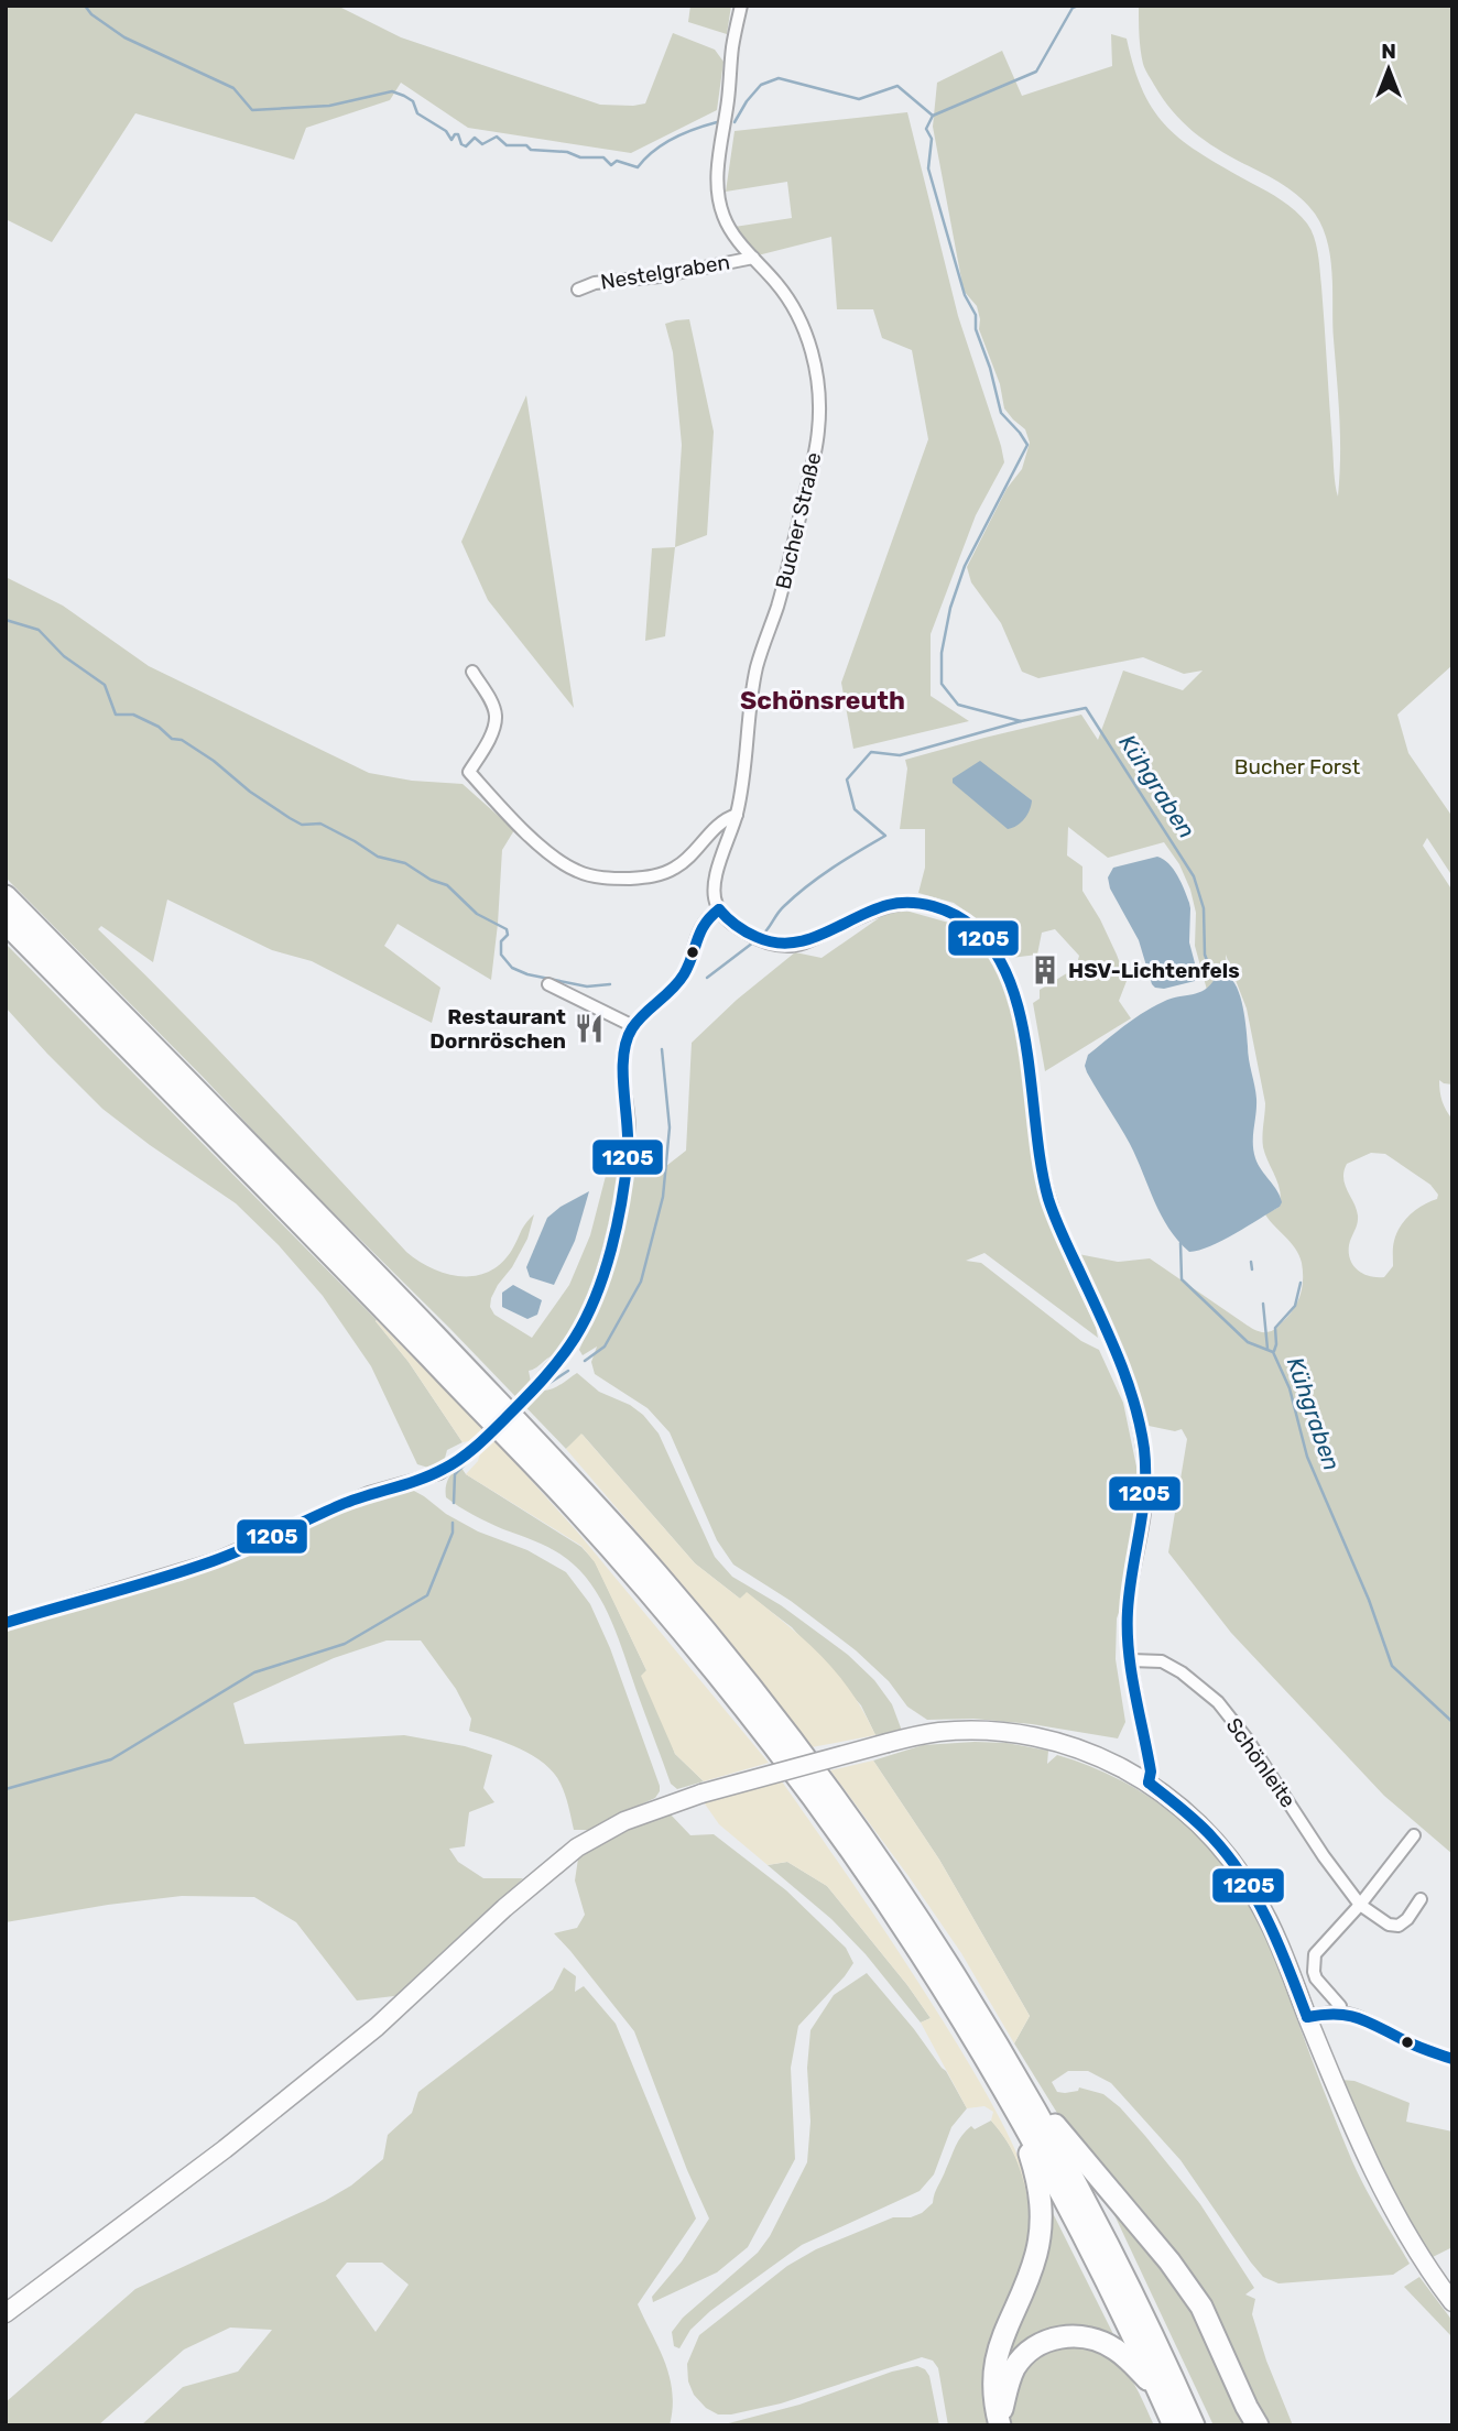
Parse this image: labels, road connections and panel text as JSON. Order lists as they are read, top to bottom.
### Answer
{
  "streets": {
    "street": ["Nestelgraben", "Bucher Straße", "Schönleite"]
  },
  "crossings": [
    ["Nestelgraben", "Bucher Straße"]
  ],
  "districts": ["Schönsreuth"],
  "water": ["Kühgraben"],
  "parks": ["Bucher Forst"],
  "places": {
    "building": ["HSV-Lichtenfels"],
    "restaurant": ["Restaurant Dornröschen"]
  },
  "lines": ["transit line 1205"],
  "north": "top"
}
